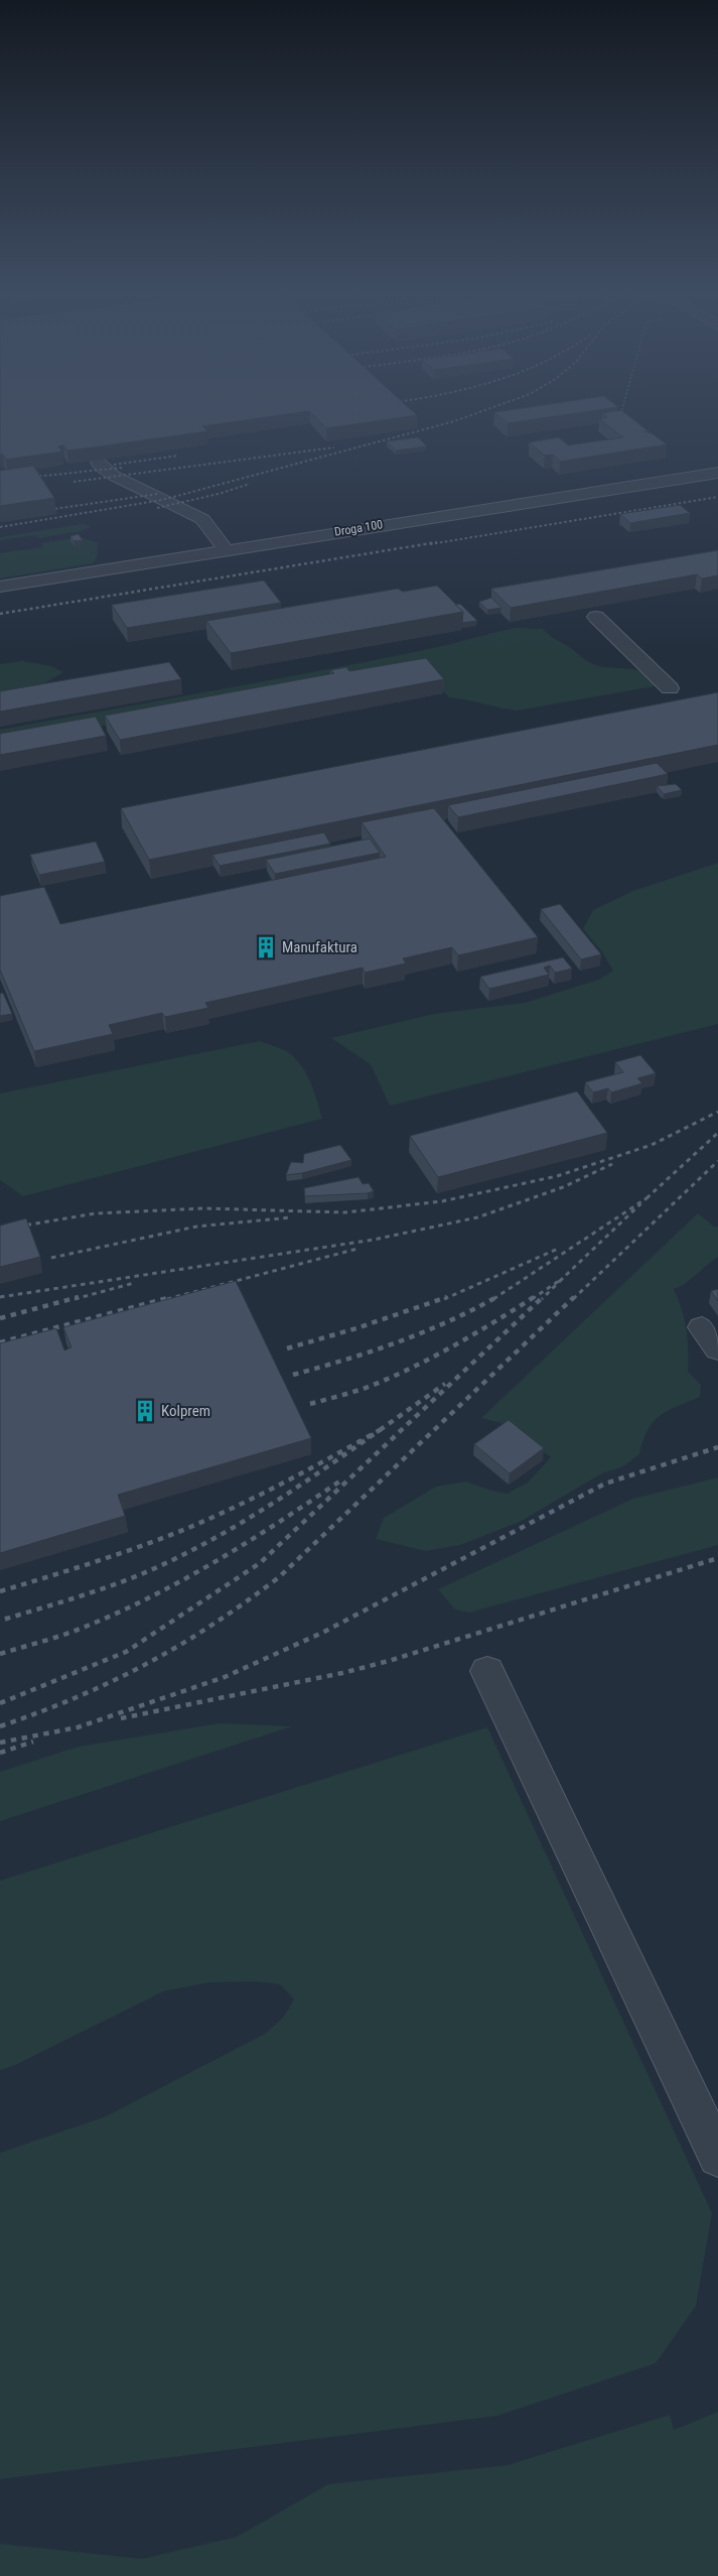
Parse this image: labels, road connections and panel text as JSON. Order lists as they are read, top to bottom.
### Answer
{
  "streets": {
    "lane": ["Droga 100"]
  },
  "places": {
    "building": ["Manufaktura", "Kolprem"]
  }
}
